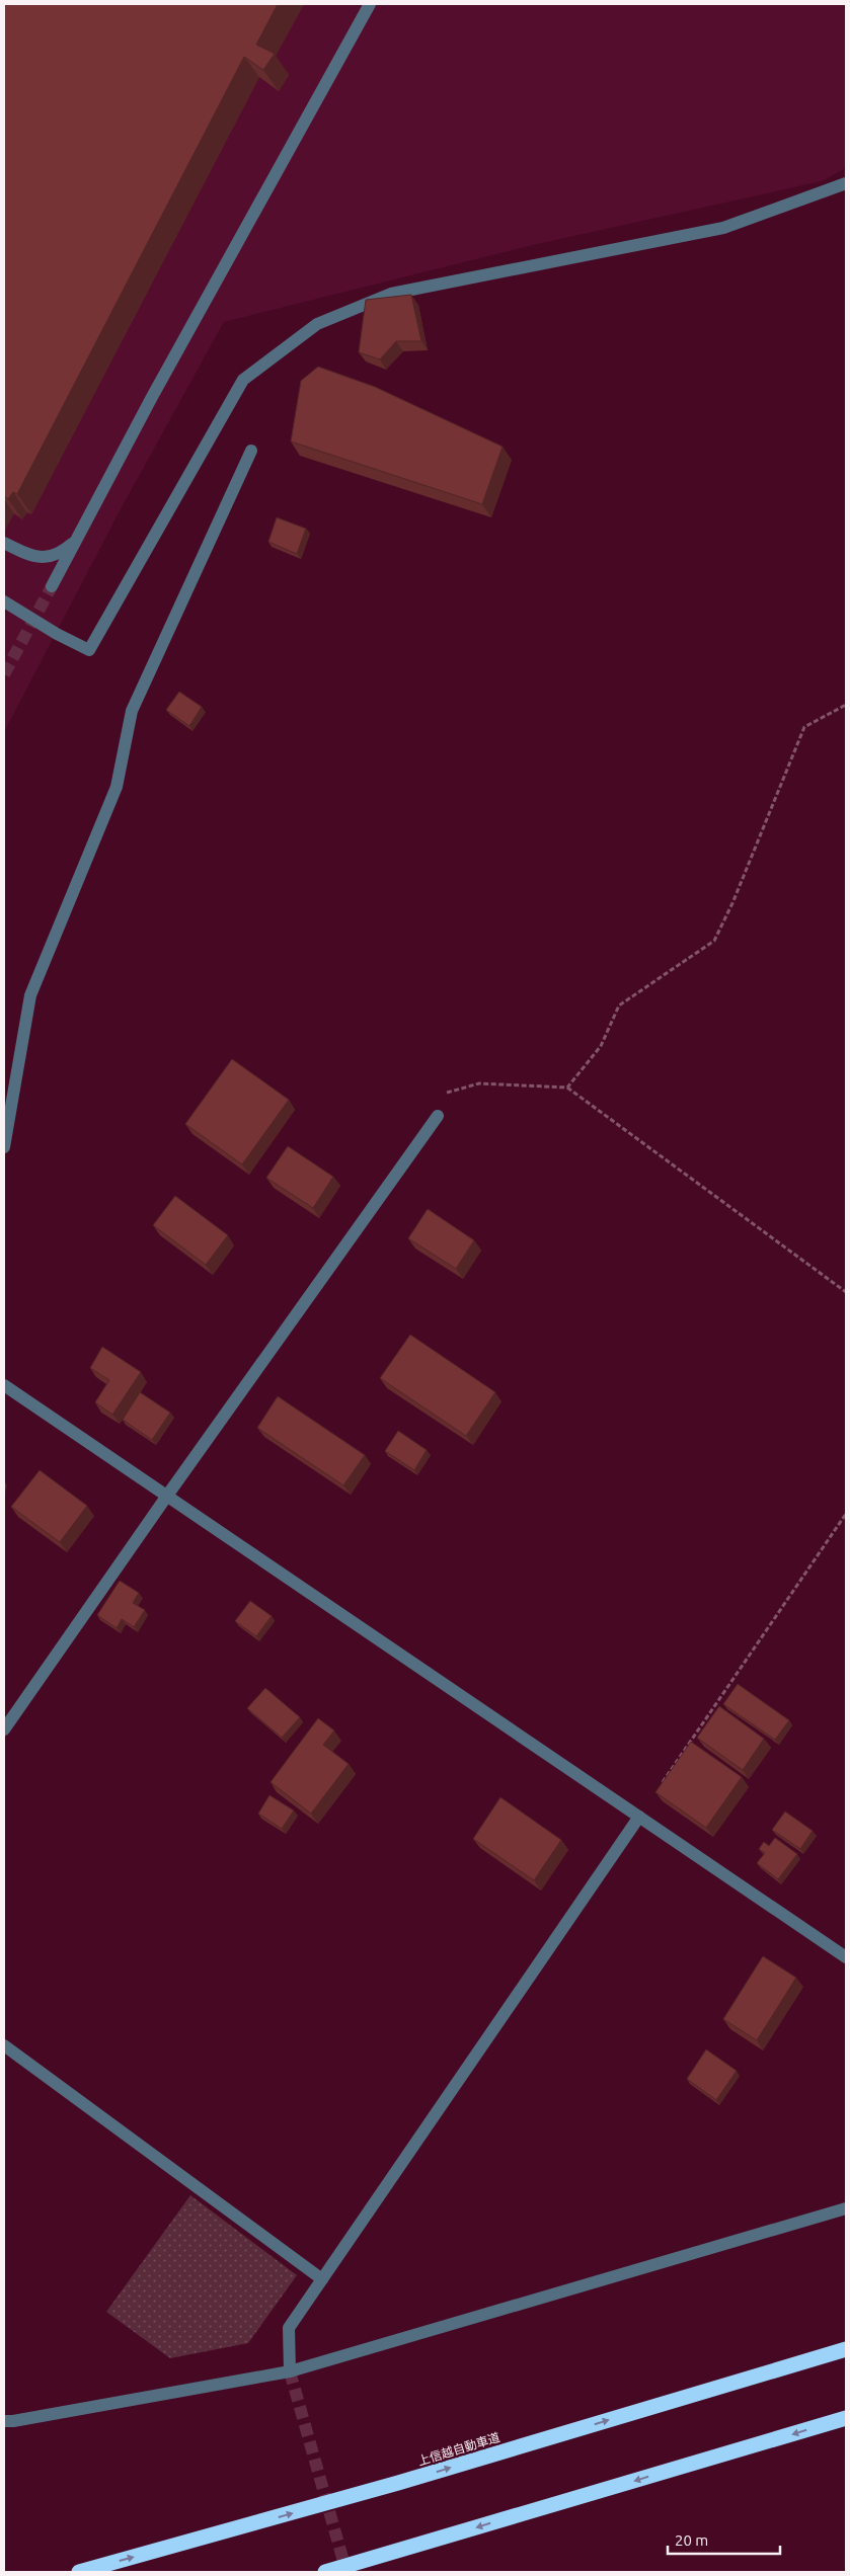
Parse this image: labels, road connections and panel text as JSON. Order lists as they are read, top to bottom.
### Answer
{
  "streets": {
    "highway": ["上信越自動車道"]
  },
  "scale_bar": "20 m"
}
